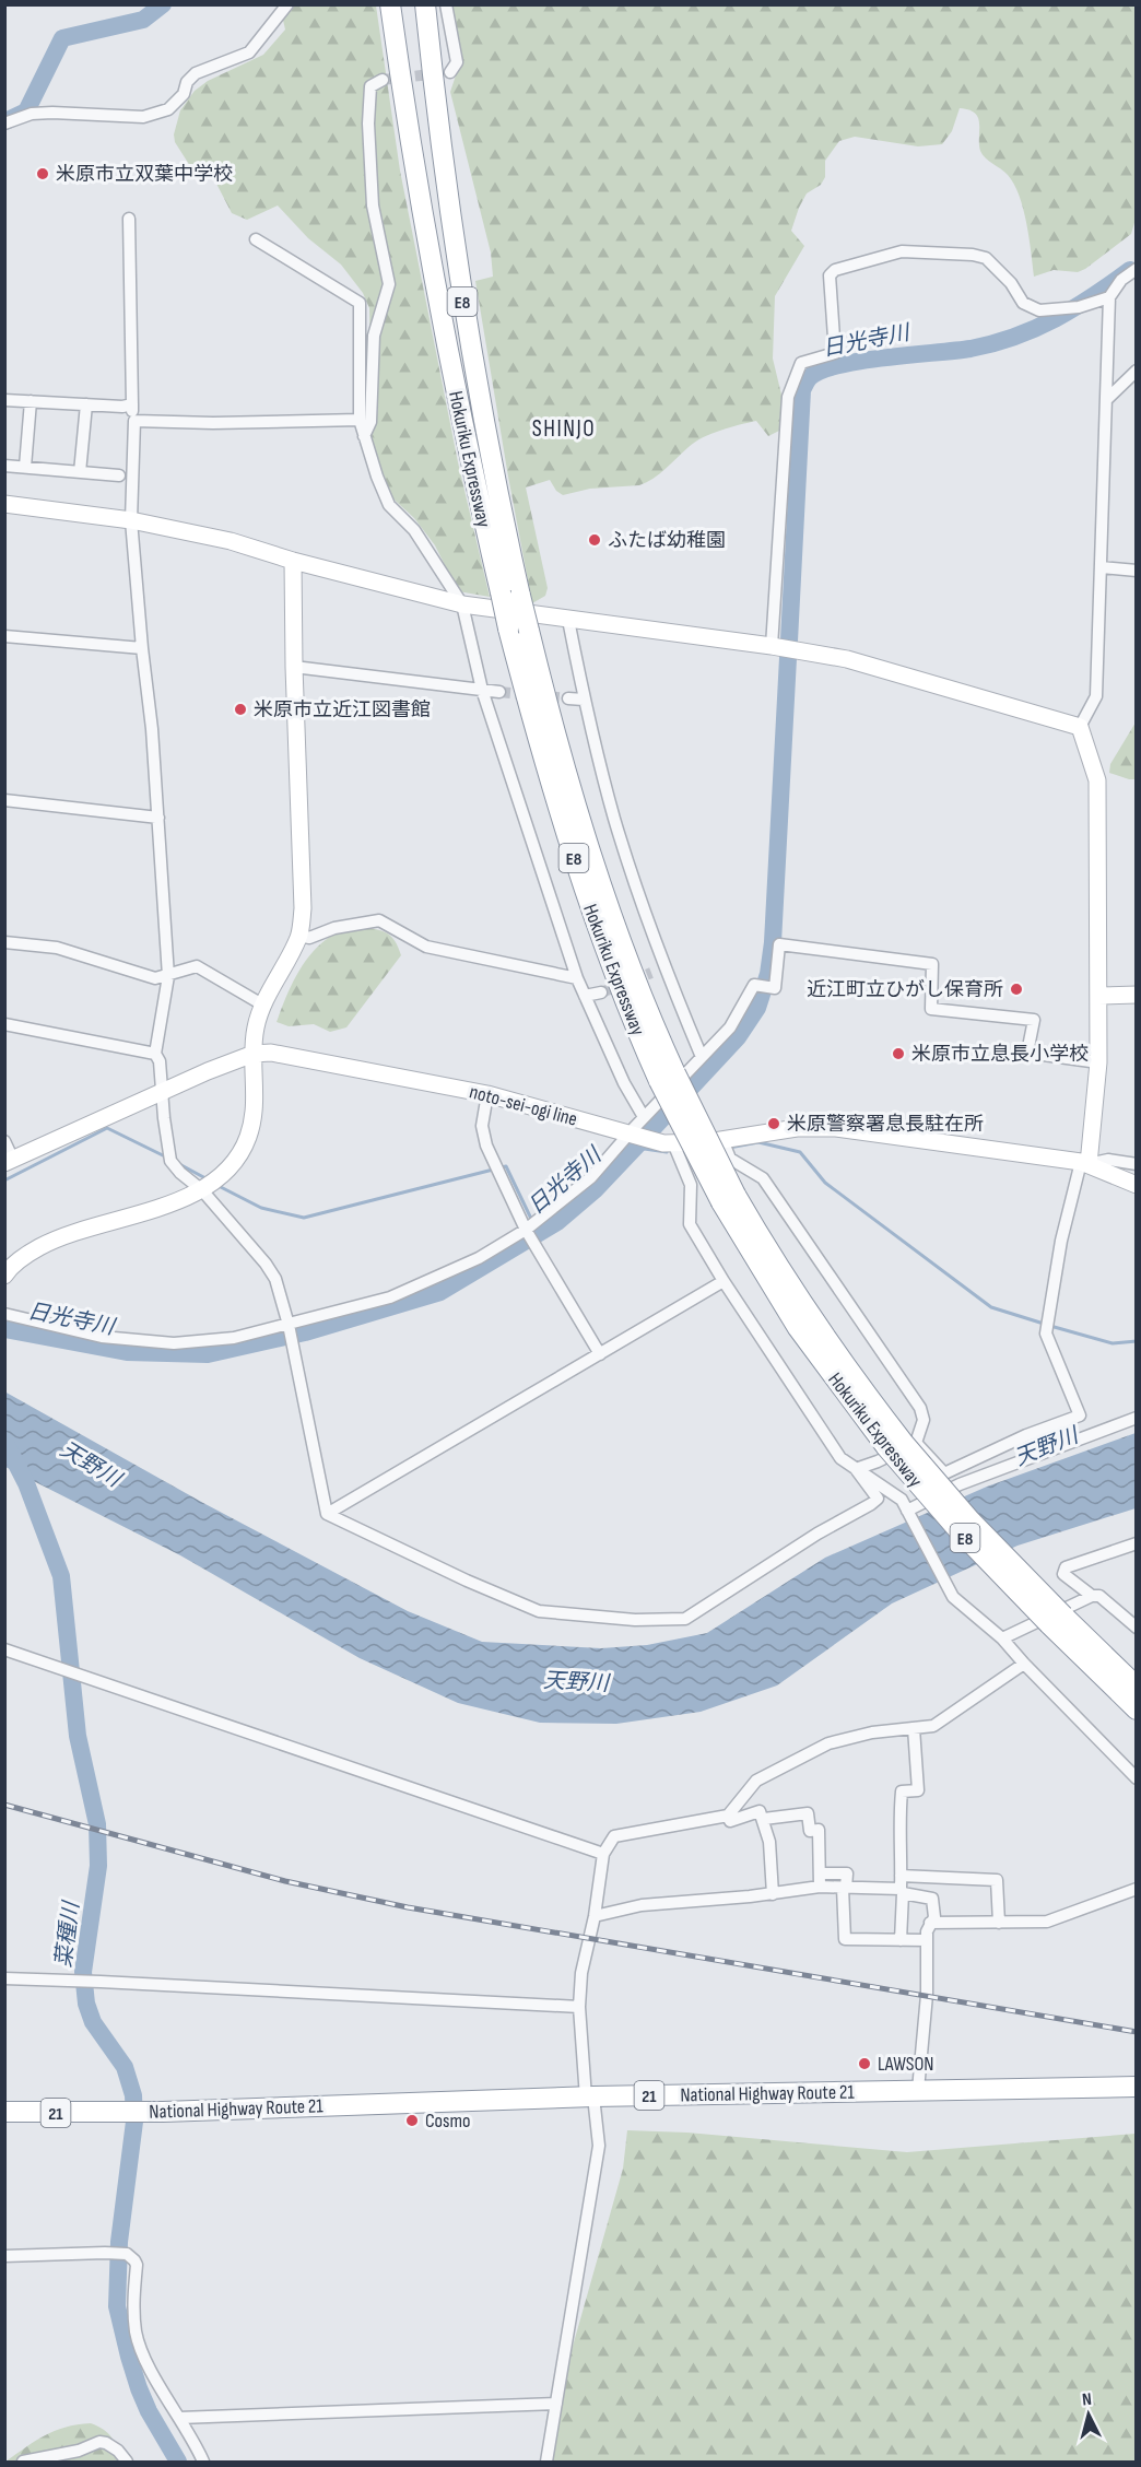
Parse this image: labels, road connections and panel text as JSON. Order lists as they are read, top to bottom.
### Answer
{
  "streets": {
    "highway": [
      "E8",
      "Hokuriku Expressway",
      "National Highway Route 21",
      "21"
    ],
    "street": ["noto-sei-ogi line"]
  },
  "districts": ["SHINJO"],
  "water": ["日光寺川", "天野川", "菜種川"],
  "places": [
    "米原市立双葉中学校",
    "ふたば幼稚園",
    "米原市立近江図書館",
    "近江町立ひがし保育所",
    "米原市立息長小学校",
    "米原警察署息長駐在所",
    "LAWSON",
    "Cosmo"
  ],
  "north": "top"
}
